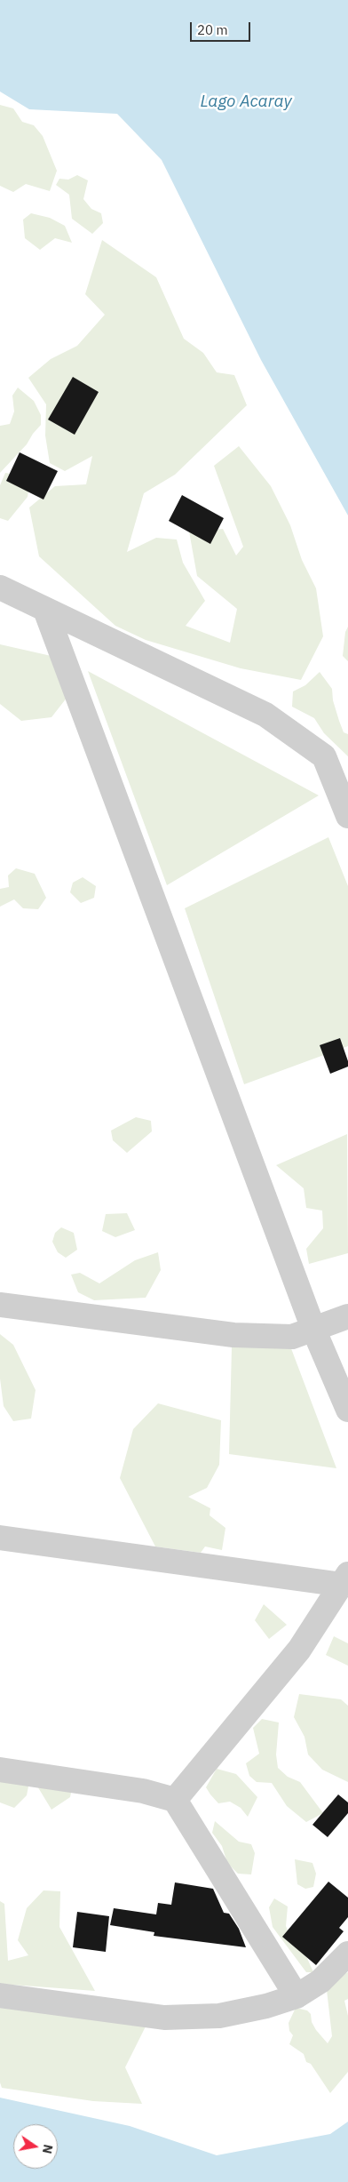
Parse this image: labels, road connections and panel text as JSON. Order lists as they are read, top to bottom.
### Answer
{
  "water": ["Lago Acaray"],
  "scale_bar": "20 m",
  "north": "right"
}
